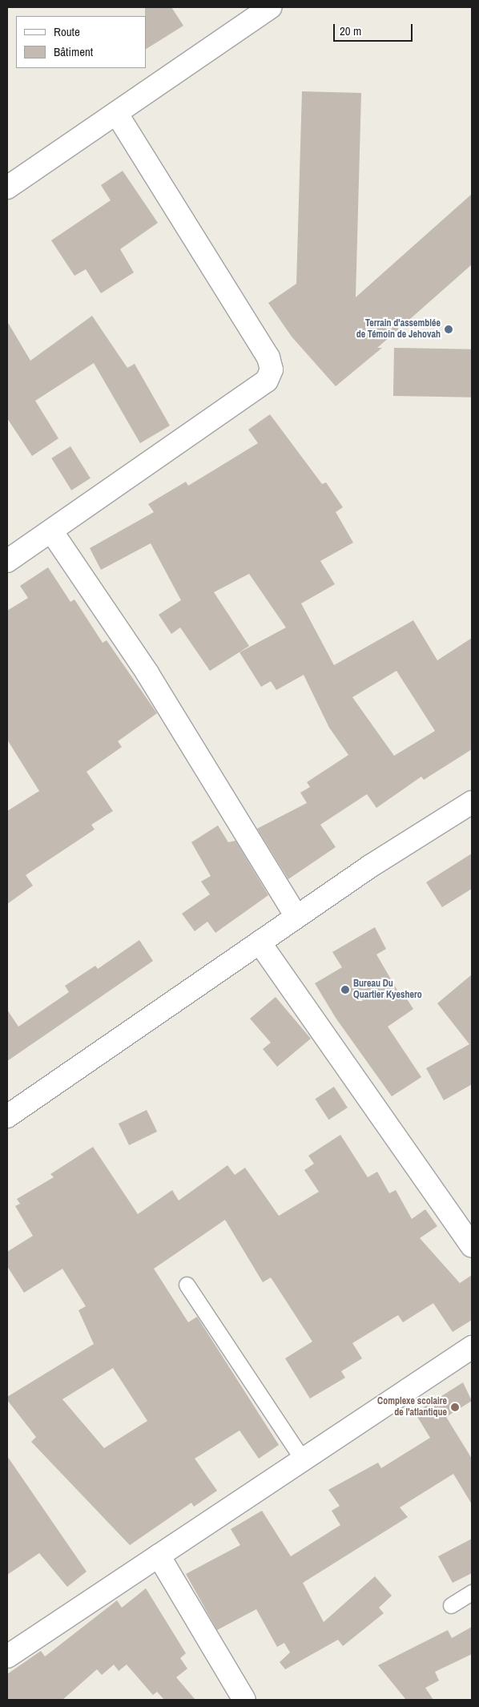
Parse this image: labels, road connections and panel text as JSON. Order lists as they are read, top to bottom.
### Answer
{
  "places": ["Terrain d'assemblée de Témoin de Jehovah", "Bureau Du Quartier Kyeshero", "Complexe scolaire de l'atlantique"],
  "legend": ["Route", "Bâtiment"],
  "scale_bar": "20 m"
}
